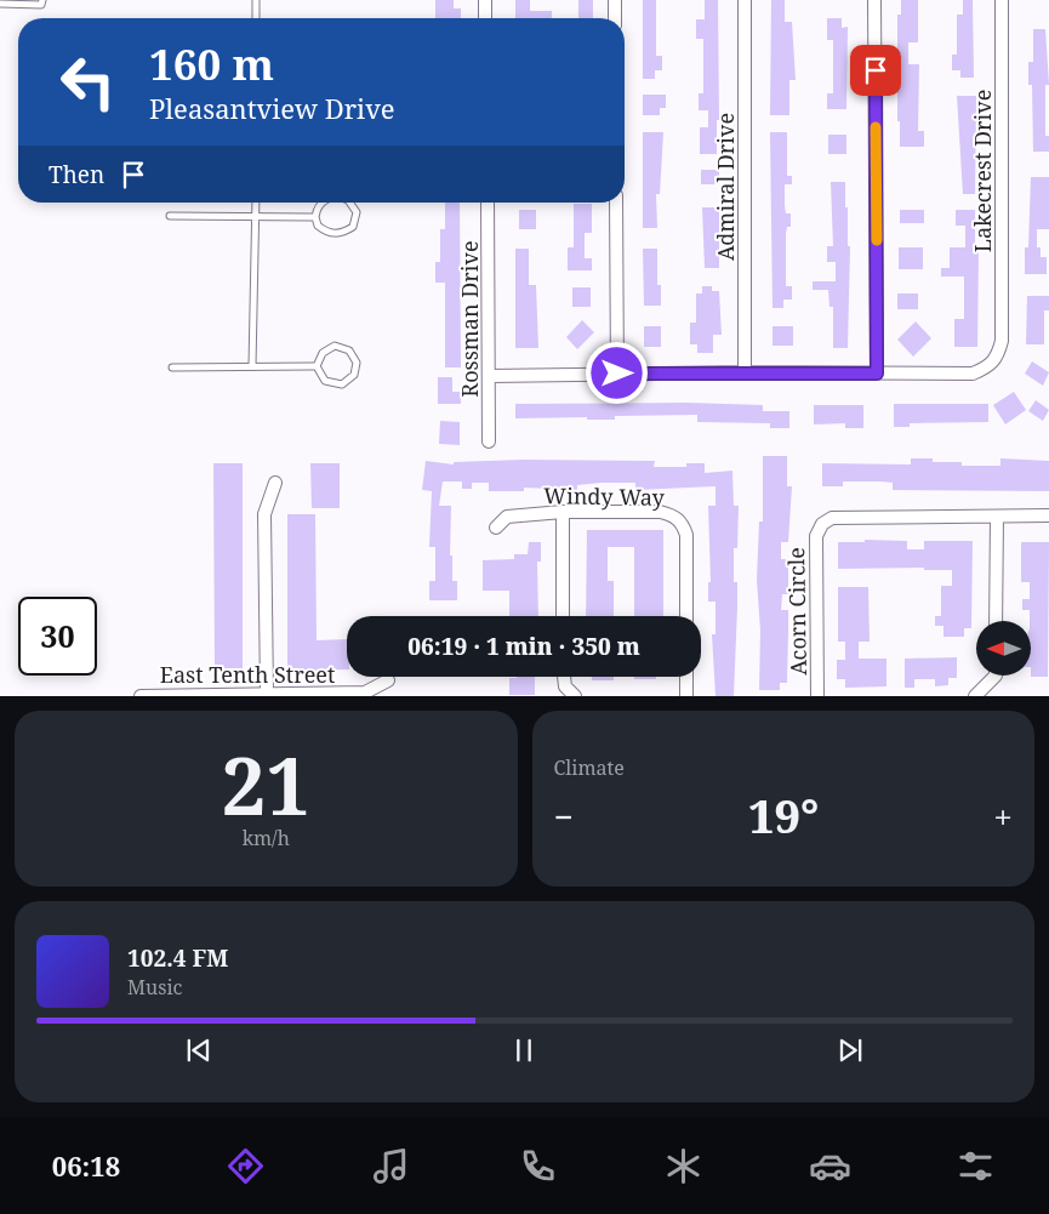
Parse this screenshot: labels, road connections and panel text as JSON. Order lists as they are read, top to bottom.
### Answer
{
  "streets": {
    "street": [
      "Lakecrest Drive",
      "Admiral Drive",
      "Rossman Drive",
      "Windy Way",
      "Acorn Circle",
      "East Tenth Street"
    ]
  },
  "north": "left",
  "page": {
    "turn": ["160 m", "Pleasantview Drive"],
    "then": "Then",
    "limit": "30",
    "trip": "06:19 · 1 min · 350 m",
    "tile": [
      ["21", "km/h"],
      "Climate"
    ],
    "heat": ["−", "19°", "+"],
    "song": ["102.4 FM", "Music"],
    "tabs": "06:18"
  }
}
